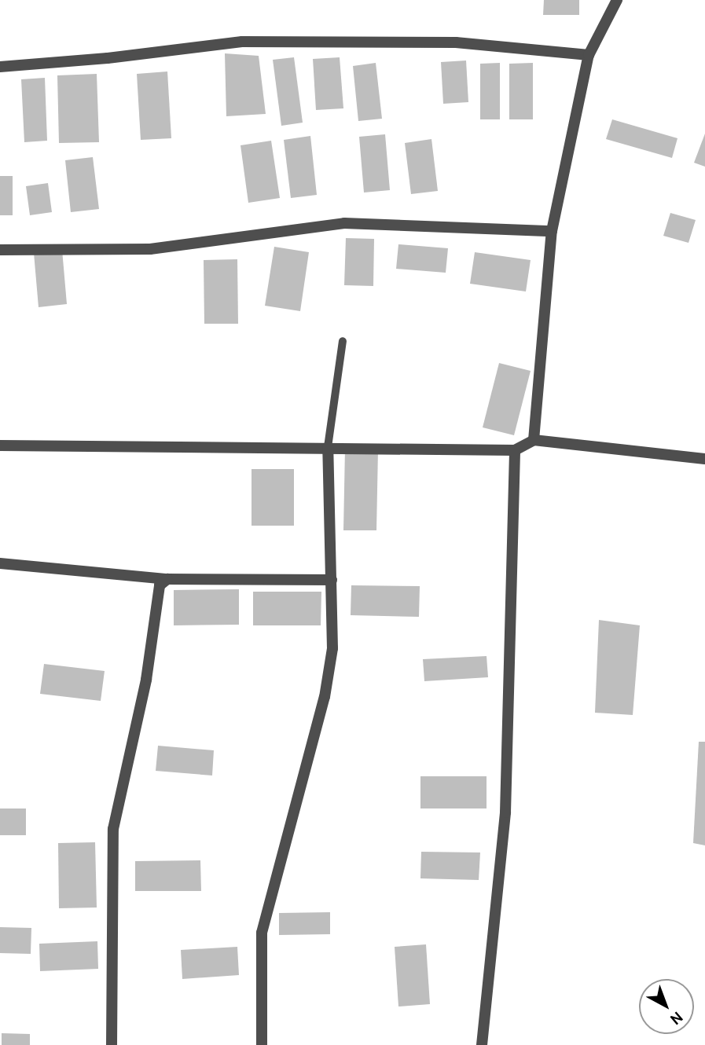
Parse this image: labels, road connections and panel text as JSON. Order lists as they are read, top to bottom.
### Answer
{
  "north": "bottom right"
}
